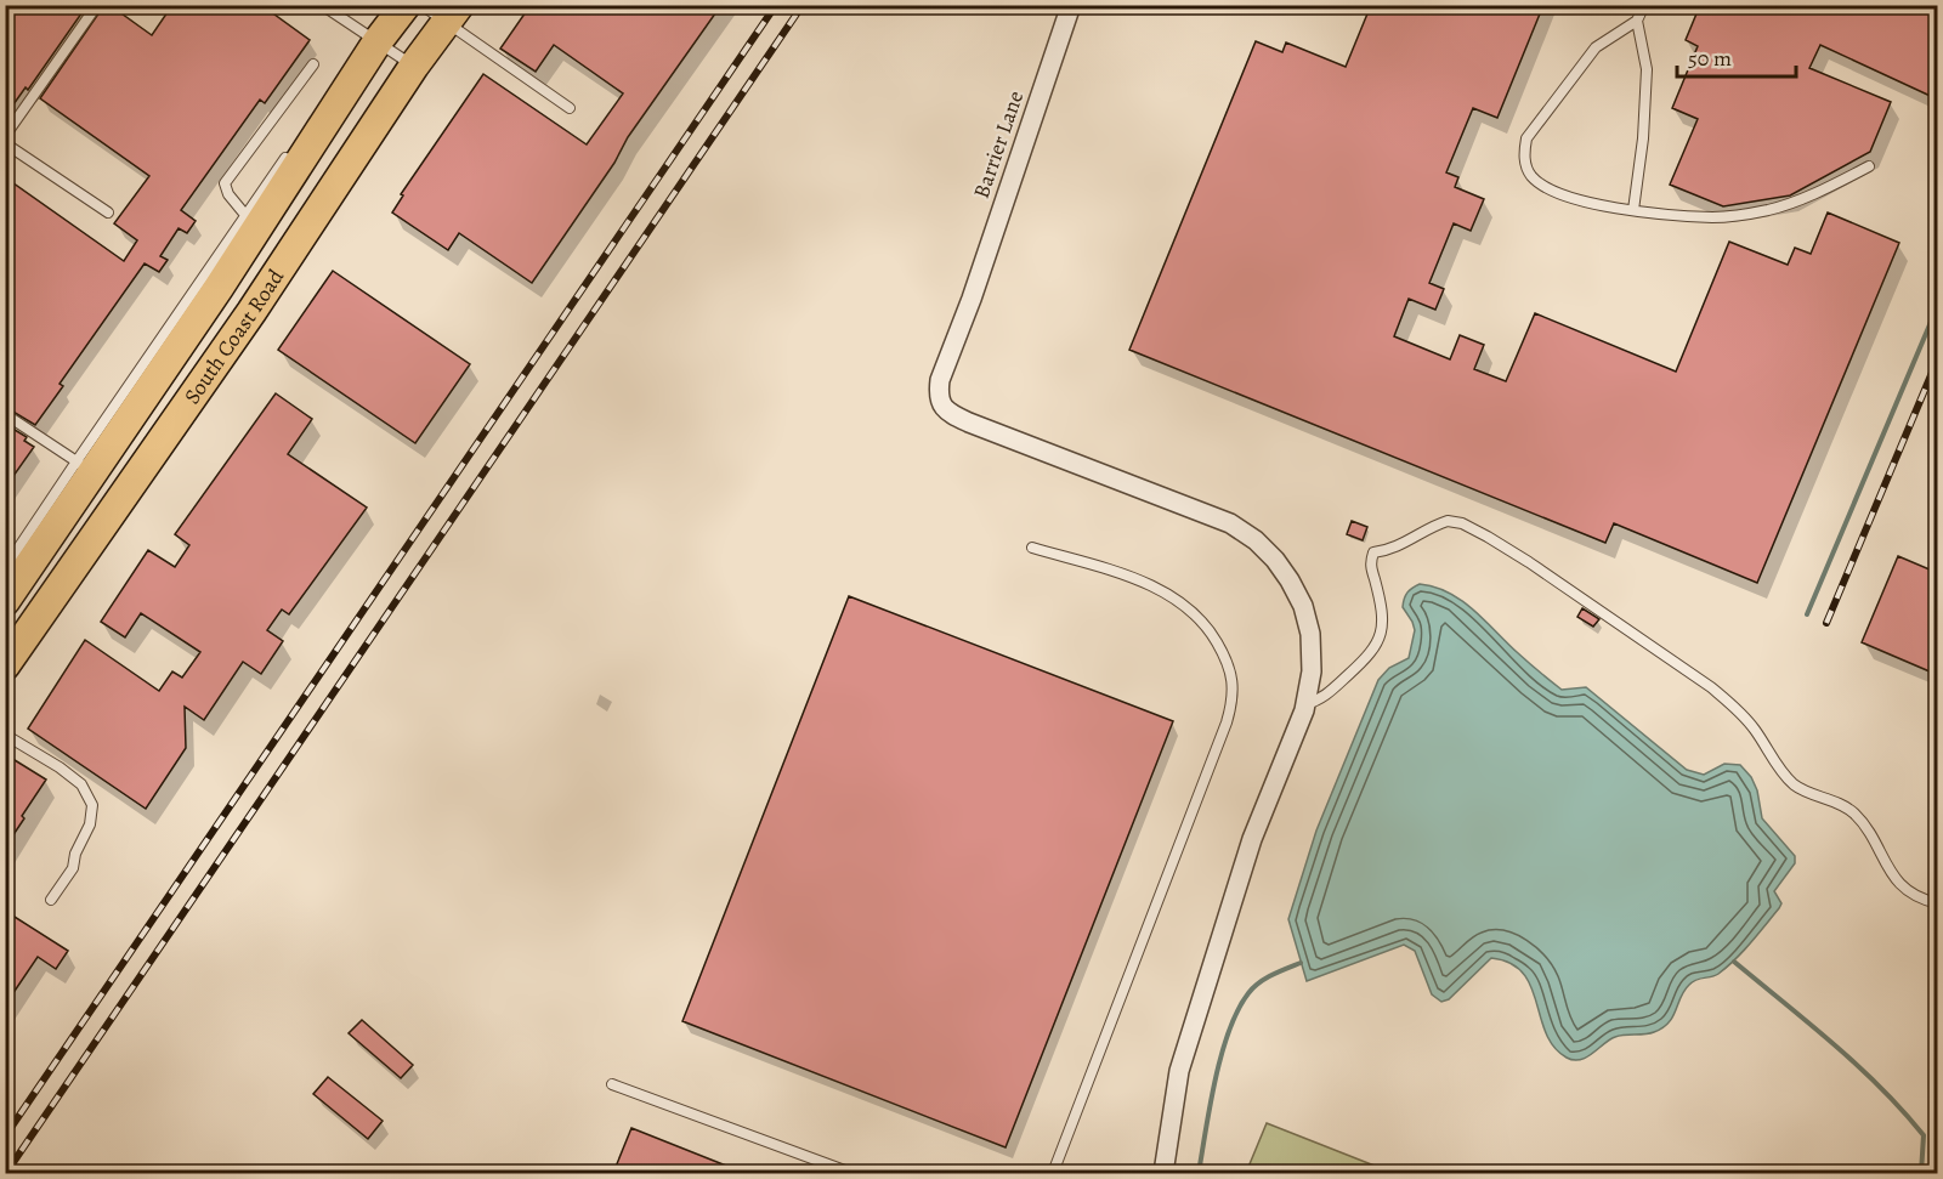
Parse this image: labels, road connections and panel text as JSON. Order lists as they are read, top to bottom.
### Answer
{
  "streets": {
    "highway": ["South Coast Road"],
    "street": ["Barrier Lane"]
  },
  "scale_bar": "50 m"
}
